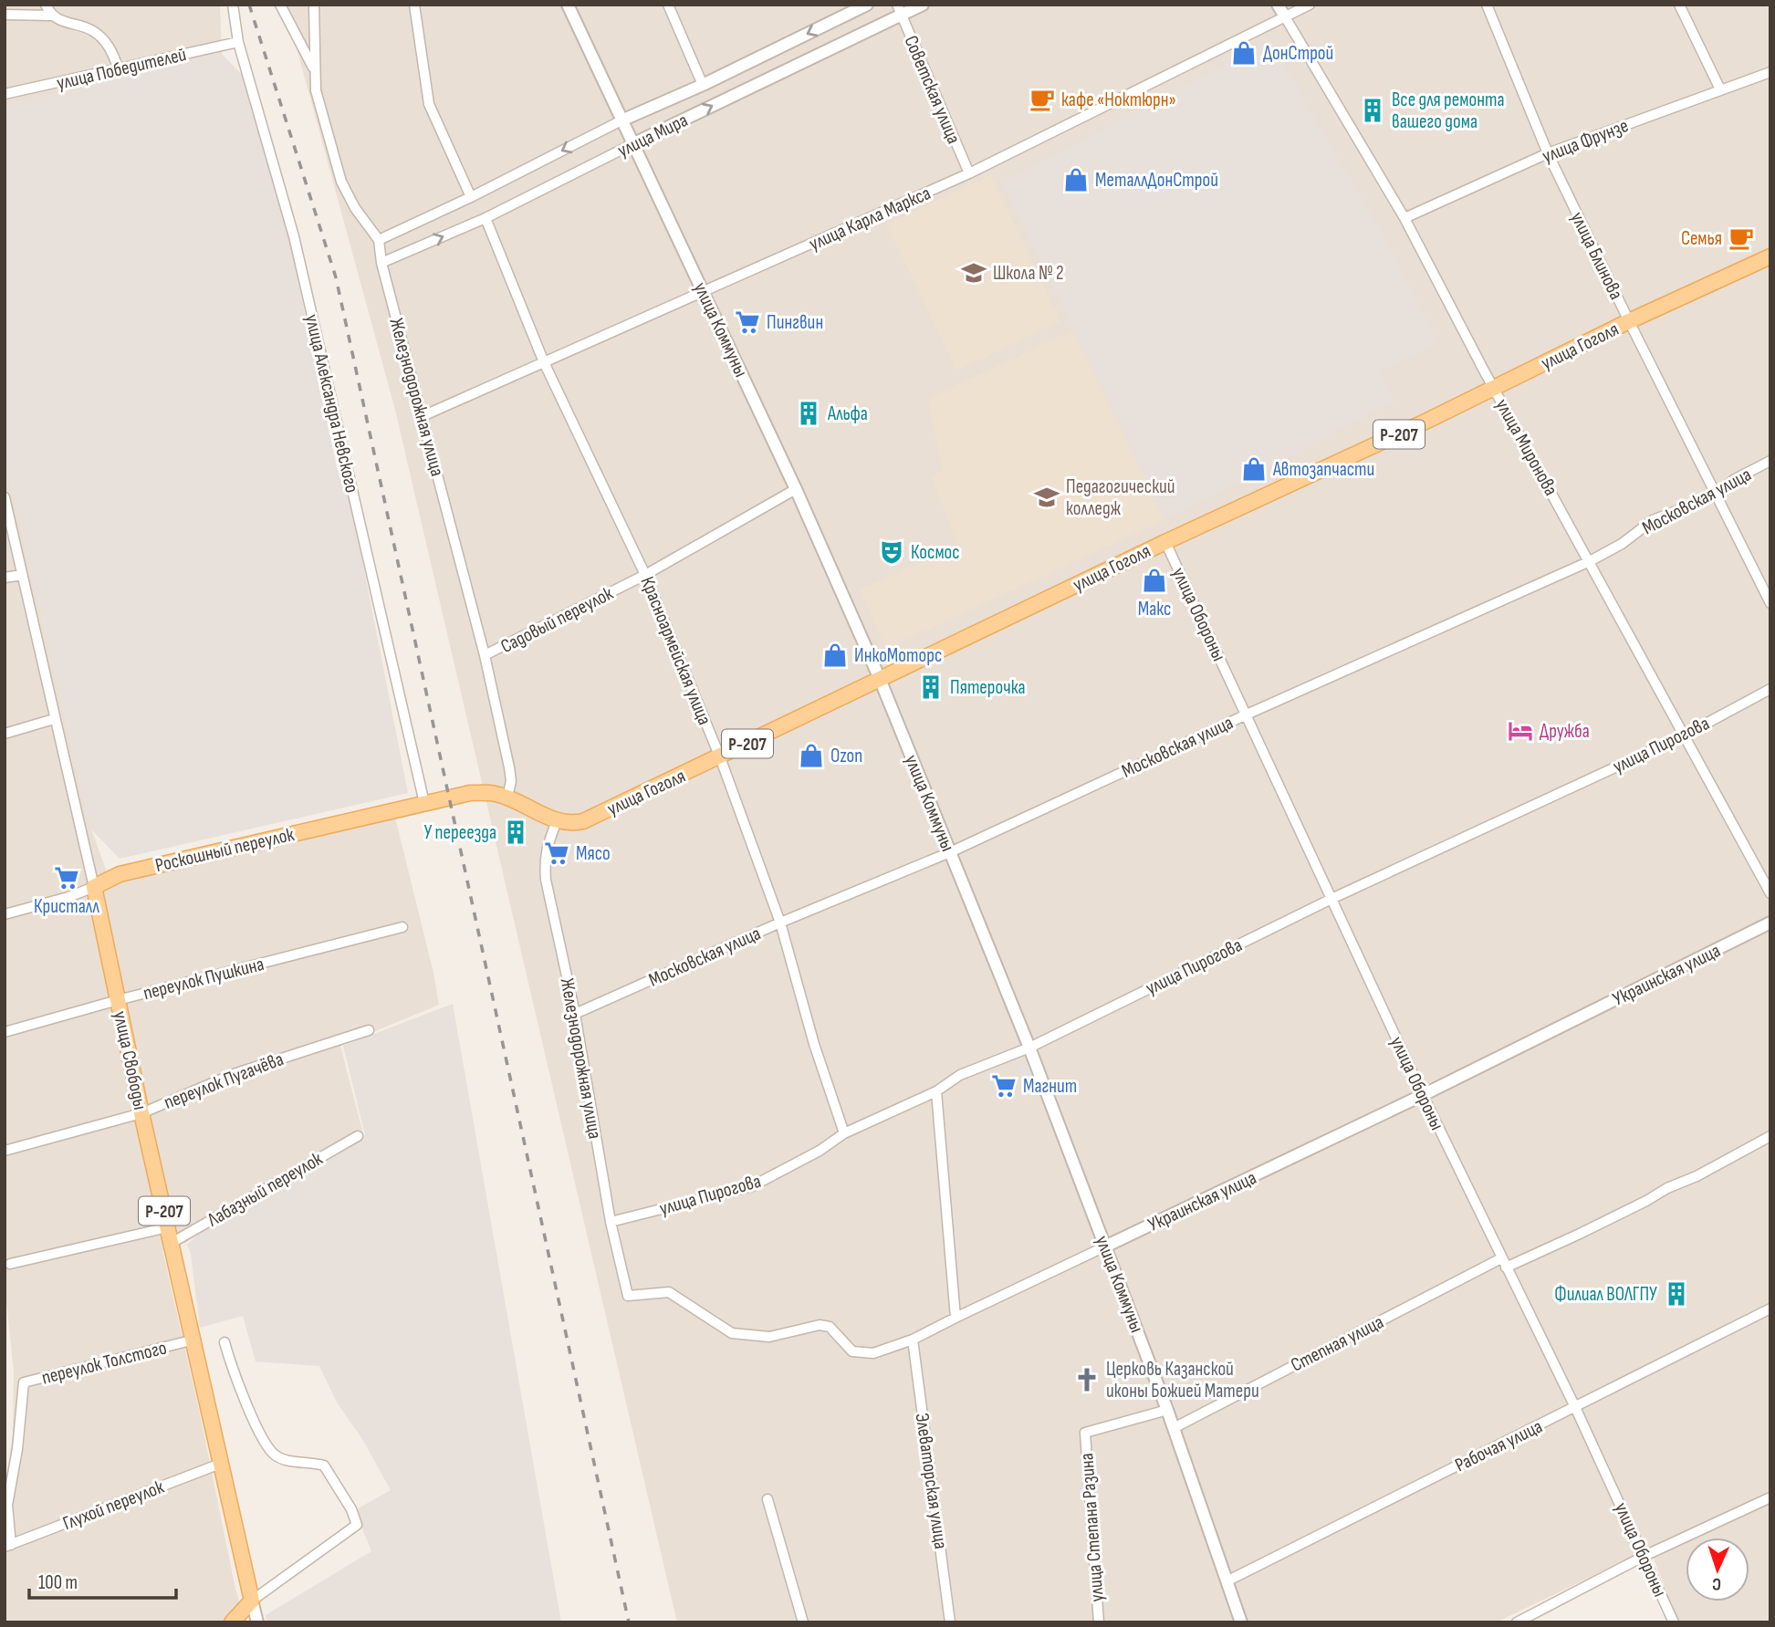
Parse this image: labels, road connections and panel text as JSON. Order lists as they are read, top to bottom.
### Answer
{
  "streets": {
    "main road": [
      "улица Гоголя",
      "Р-207",
      "Роскошный переулок",
      "улица Свободы"
    ],
    "street": [
      "улица Победителей",
      "Советская улица",
      "улица Мира",
      "улица Фрунзе",
      "улица Карла Маркса",
      "улица Блинова",
      "улица Коммуны",
      "Железнодорожная улица",
      "улица Александра Невского",
      "улица Миронова",
      "Московская улица",
      "улица Обороны",
      "Садовый переулок",
      "Красноармейская улица",
      "улица Пирогова",
      "Украинская улица",
      "переулок Пушкина",
      "переулок Пугачёва",
      "Лабазный переулок",
      "Степная улица",
      "переулок Толстого",
      "Рабочая улица",
      "Элеваторская улица",
      "Глухой переулок",
      "улица Степана Разина"
    ]
  },
  "crossings": [
    ["улица Победителей", "улица Александра Невского"],
    ["Советская улица", "улица Мира"],
    ["Советская улица", "улица Карла Маркса"],
    ["улица Мира", "улица Коммуны"],
    ["улица Мира", "Железнодорожная улица"],
    ["улица Мира", "Красноармейская улица"],
    ["улица Фрунзе", "улица Блинова"],
    ["улица Фрунзе", "улица Миронова"],
    ["улица Карла Маркса", "улица Коммуны"],
    ["улица Карла Маркса", "Железнодорожная улица"],
    ["улица Карла Маркса", "улица Миронова"],
    ["улица Карла Маркса", "Красноармейская улица"],
    ["улица Блинова", "улица Гоголя"],
    ["улица Блинова", "Московская улица"],
    ["улица Коммуны", "улица Гоголя"],
    ["улица Коммуны", "Московская улица"],
    ["улица Коммуны", "Садовый переулок"],
    ["улица Коммуны", "улица Пирогова"],
    ["улица Коммуны", "Украинская улица"],
    ["улица Коммуны", "Степная улица"],
    ["улица Коммуны", "Рабочая улица"],
    ["улица Коммуны", "улица Степана Разина"],
    ["улица Гоголя", "Железнодорожная улица"],
    ["улица Гоголя", "улица Миронова"],
    ["улица Гоголя", "улица Обороны"],
    ["улица Гоголя", "Красноармейская улица"],
    ["Железнодорожная улица", "Московская улица"],
    ["Железнодорожная улица", "Садовый переулок"],
    ["Железнодорожная улица", "улица Пирогова"],
    ["Железнодорожная улица", "Роскошный переулок"],
    ["Железнодорожная улица", "Украинская улица"],
    ["улица Александра Невского", "Роскошный переулок"],
    ["улица Миронова", "Московская улица"],
    ["улица Миронова", "улица Пирогова"],
    ["Московская улица", "улица Обороны"],
    ["Московская улица", "Красноармейская улица"],
    ["улица Обороны", "улица Пирогова"],
    ["улица Обороны", "Украинская улица"],
    ["улица Обороны", "Степная улица"],
    ["улица Обороны", "Рабочая улица"],
    ["Садовый переулок", "Красноармейская улица"],
    ["Красноармейская улица", "улица Пирогова"],
    ["Роскошный переулок", "улица Свободы"],
    ["Украинская улица", "Элеваторская улица"],
    ["переулок Пушкина", "улица Свободы"],
    ["улица Свободы", "переулок Пугачёва"],
    ["улица Свободы", "Лабазный переулок"],
    ["улица Свободы", "переулок Толстого"],
    ["улица Свободы", "Глухой переулок"],
    ["переулок Толстого", "Глухой переулок"]
  ],
  "places": {
    "shop": [
      "ДонСтрой",
      "МеталлДонСтрой",
      "Автозапчасти",
      "Макс",
      "ИнкоМоторс",
      "Ozon"
    ],
    "cafe": ["кафе «Ноктюрн»", "Семья"],
    "building": [
      "Все для ремонта вашего дома",
      "Альфа",
      "Пятерочка",
      "У переезда",
      "Филиал ВОЛГПУ"
    ],
    "school or university": ["Школа № 2", "Педагогический колледж"],
    "supermarket": [
      "Пингвин",
      "Мясо",
      "Кристалл",
      "Магнит"
    ],
    "theatre": ["Космос"],
    "hotel": ["Дружба"],
    "church": ["Церковь Казанской иконы Божией Матери"]
  },
  "scale_bar": "100 m",
  "north": "bottom"
}
